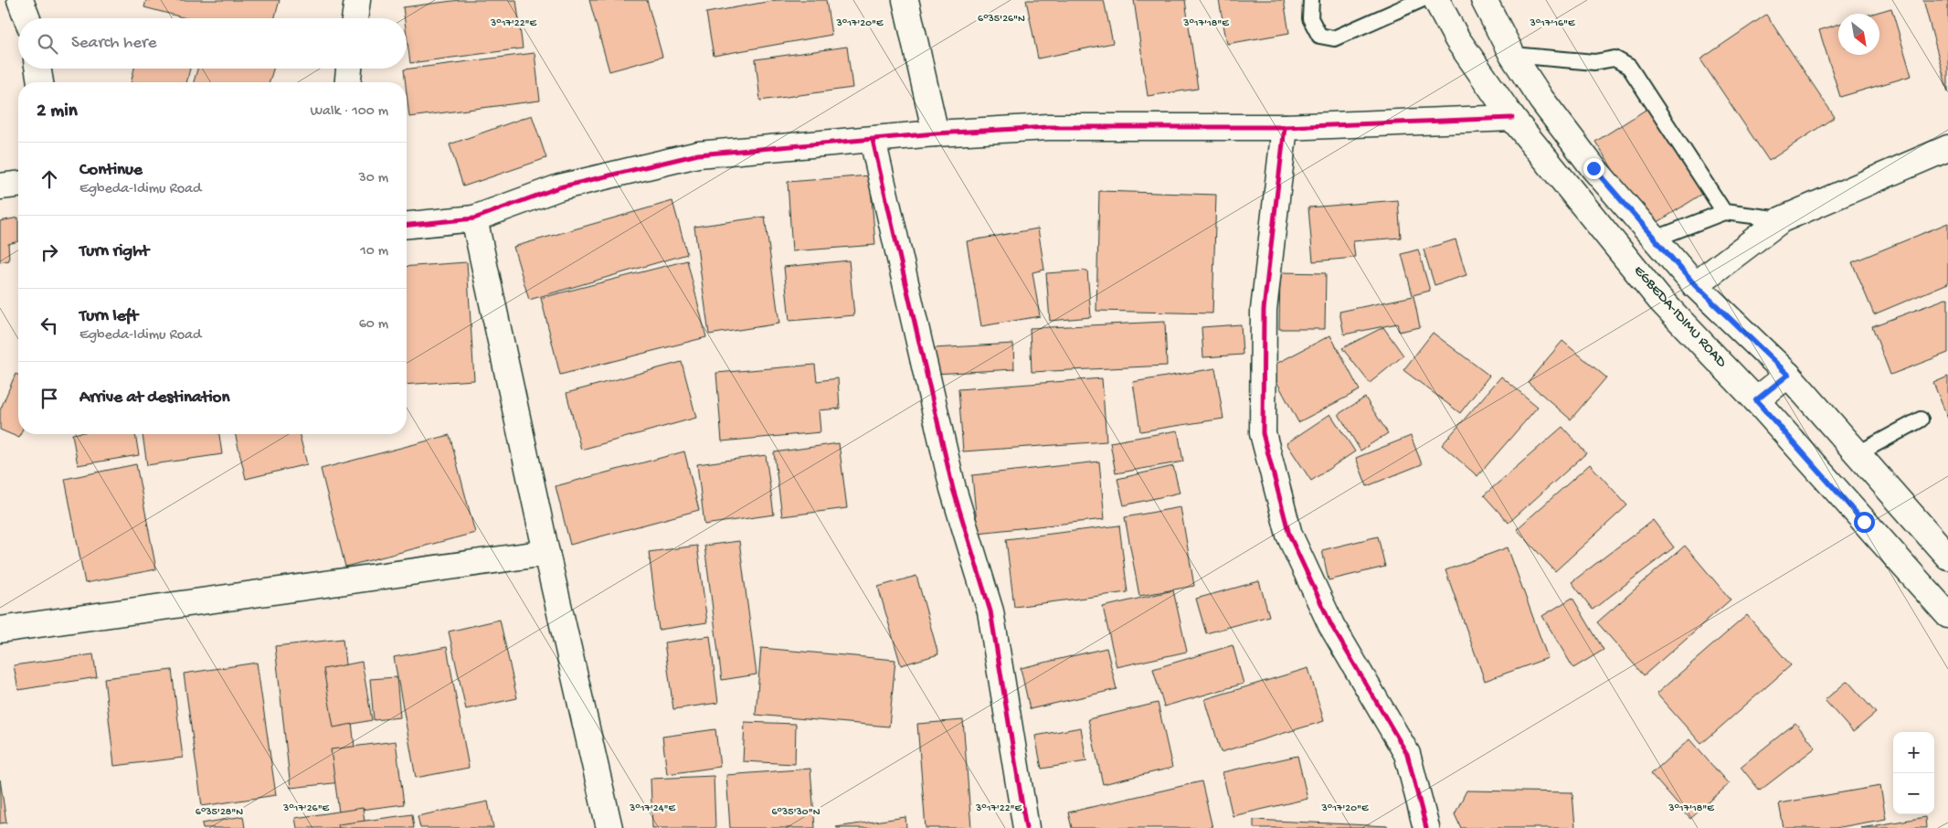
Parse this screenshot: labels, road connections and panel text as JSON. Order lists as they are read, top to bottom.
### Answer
{
  "streets": {
    "street": ["EGBEDA-IDIMU ROAD"]
  },
  "north": "bottom right",
  "page": {
    "search": "Search here",
    "heading": ["2 min", "Walk · 100 m"],
    "list": [
      ["Continue", "Egbeda-Idimu Road", "30 m"],
      ["Turn right", "10 m"],
      ["Turn left", "Egbeda-Idimu Road", "60 m"],
      "Arrive at destination"
    ],
    "map_buttons": ["+", "−"]
  },
  "coordinates": [
    "6°35'26\"N",
    "3°17'22\"E",
    "3°17'20\"E",
    "3°17'18\"E",
    "3°17'16\"E",
    "3°17'26\"E",
    "3°17'24\"E",
    "6°35'28\"N",
    "6°35'30\"N"
  ]
}
